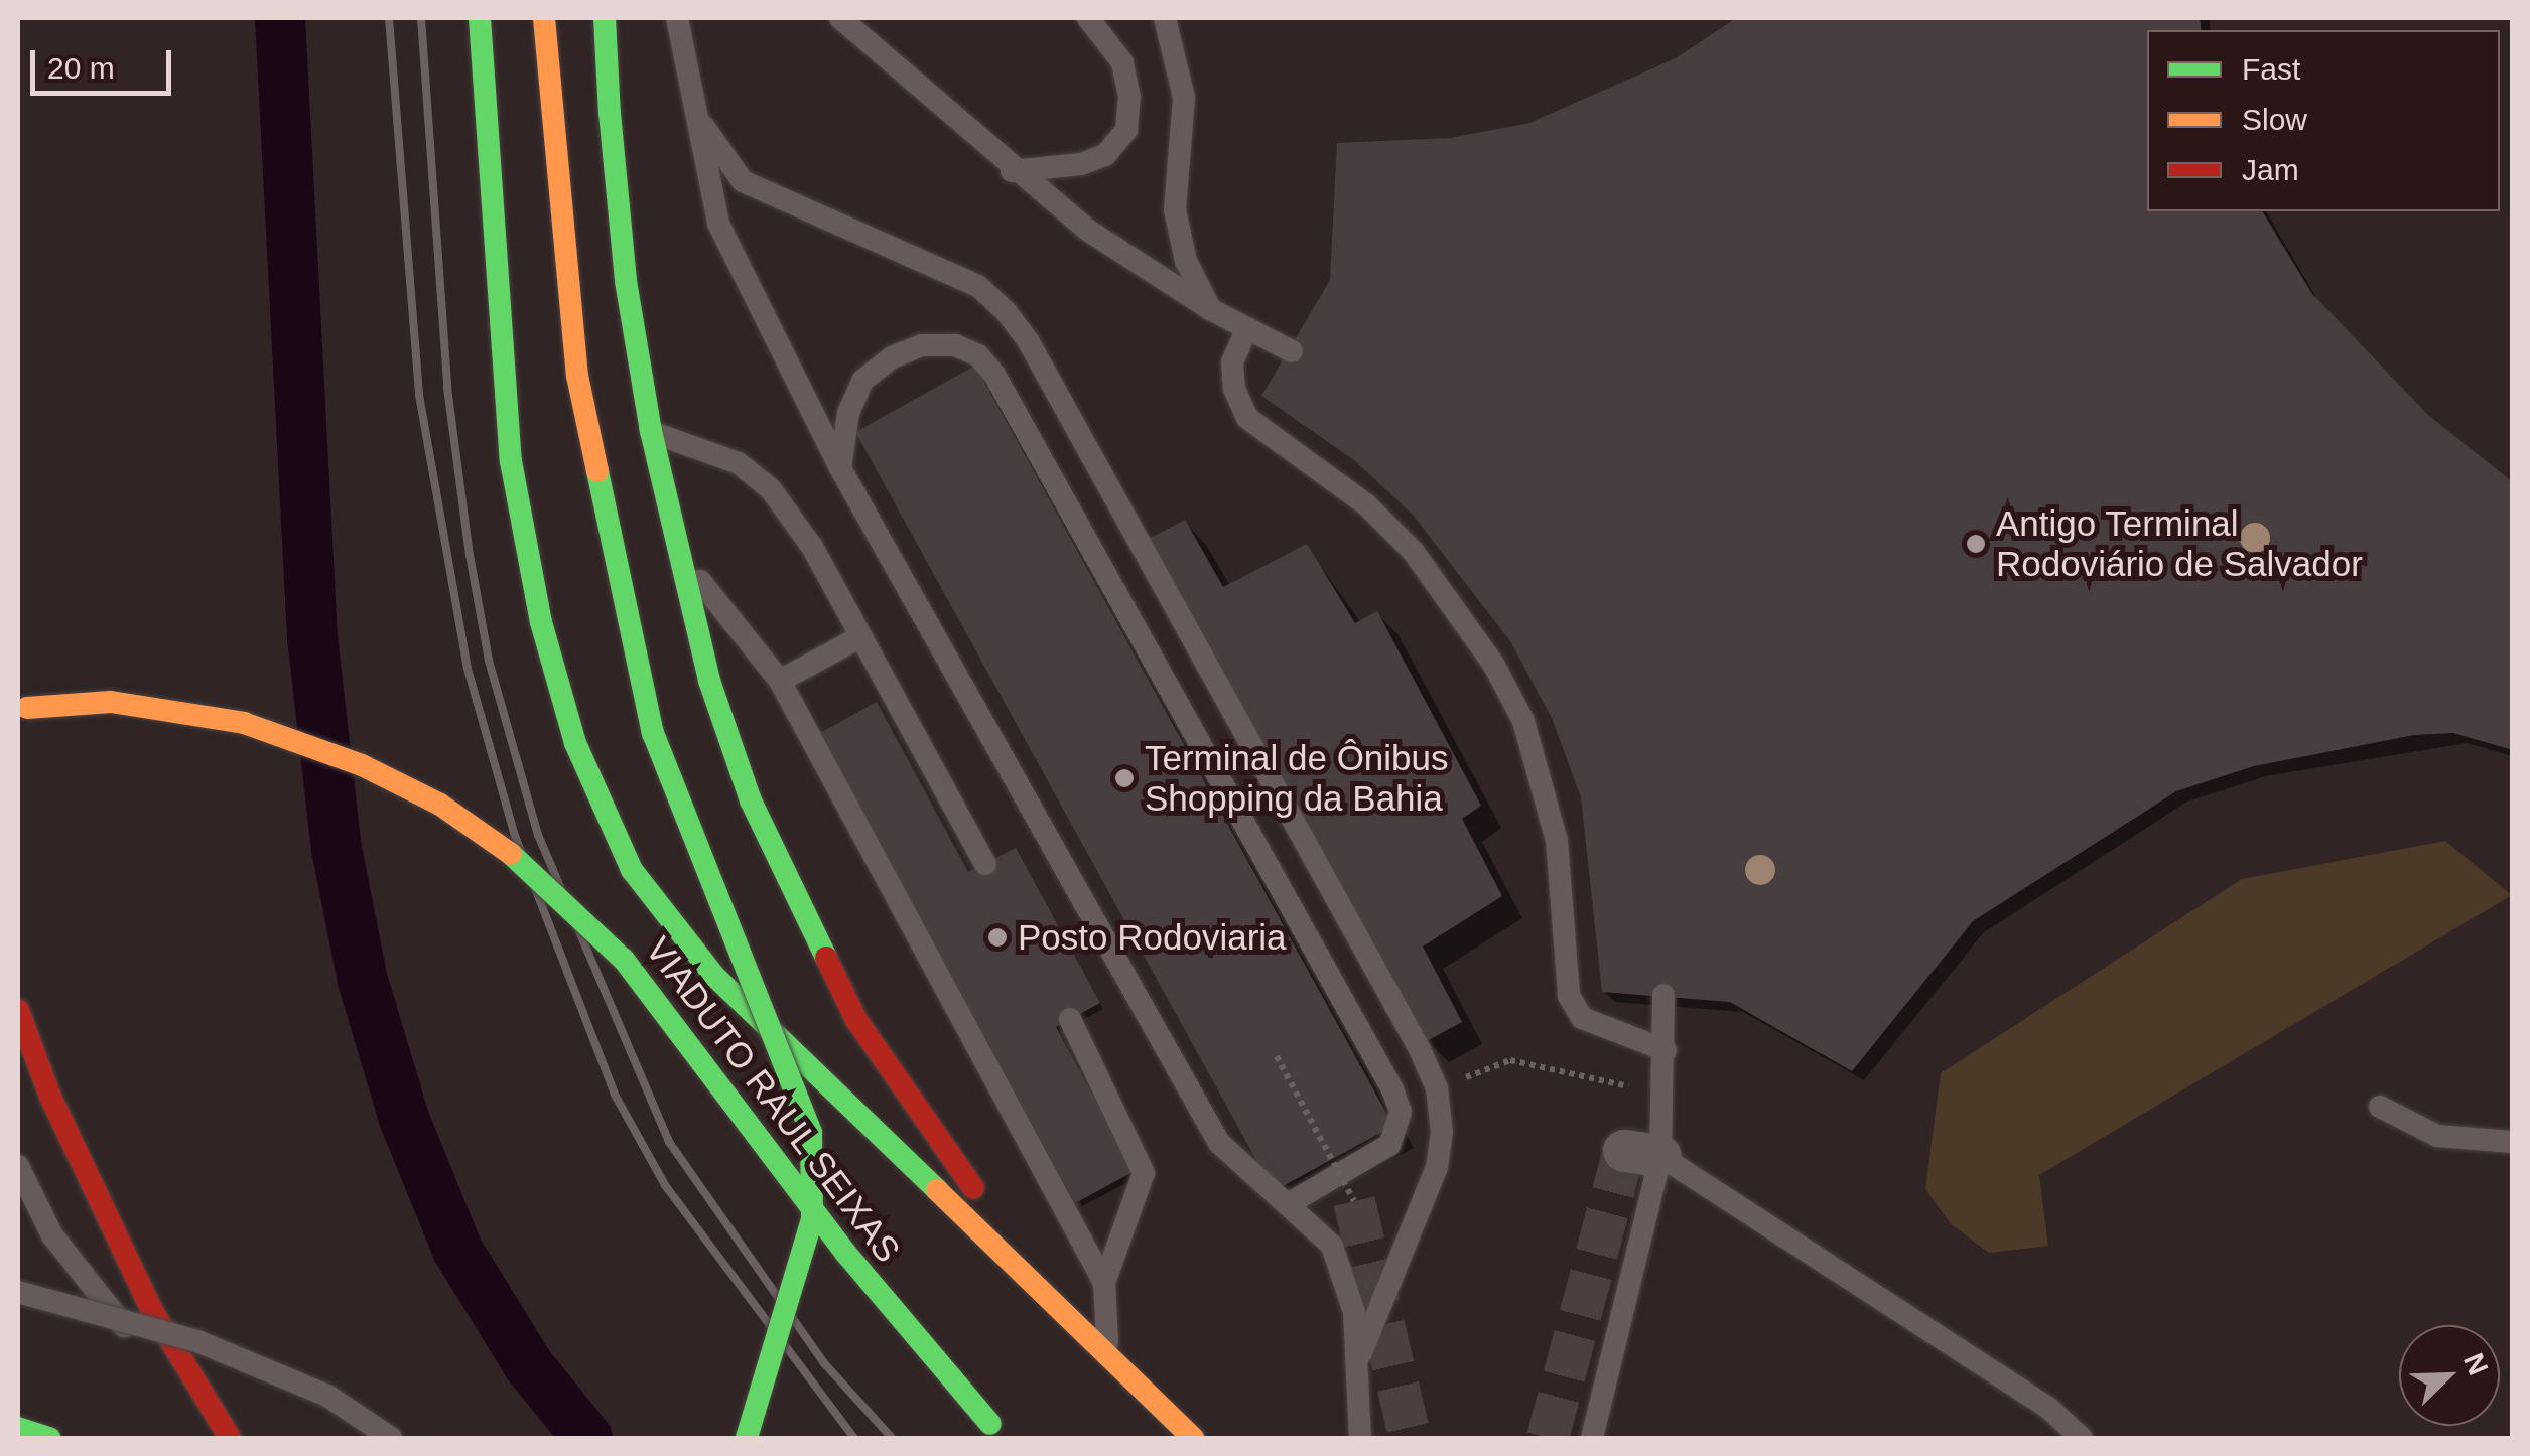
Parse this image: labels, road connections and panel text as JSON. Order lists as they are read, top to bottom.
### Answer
{
  "streets": {
    "main road": ["VIADUTO RAUL SEIXAS"]
  },
  "places": ["Antigo Terminal Rodoviário de Salvador", "Terminal de Ônibus Shopping da Bahia", "Posto Rodoviaria"],
  "legend": ["Fast", "Slow", "Jam"],
  "scale_bar": "20 m",
  "north": "top right"
}
